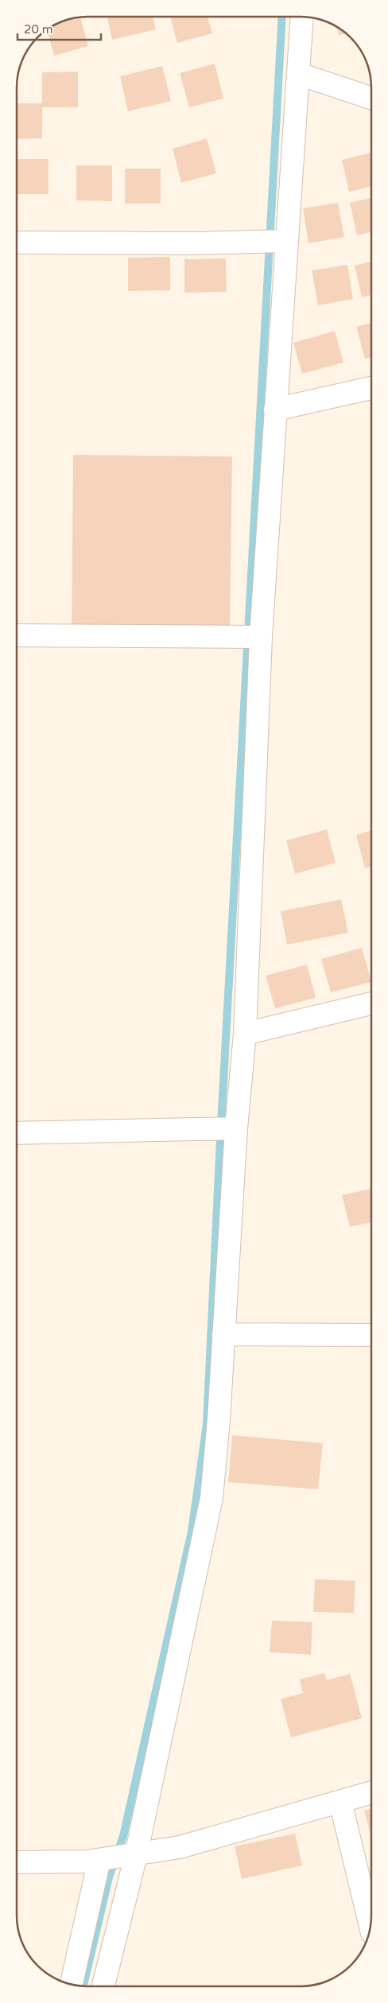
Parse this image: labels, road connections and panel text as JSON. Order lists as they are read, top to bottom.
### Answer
{
  "scale_bar": "20 m"
}
